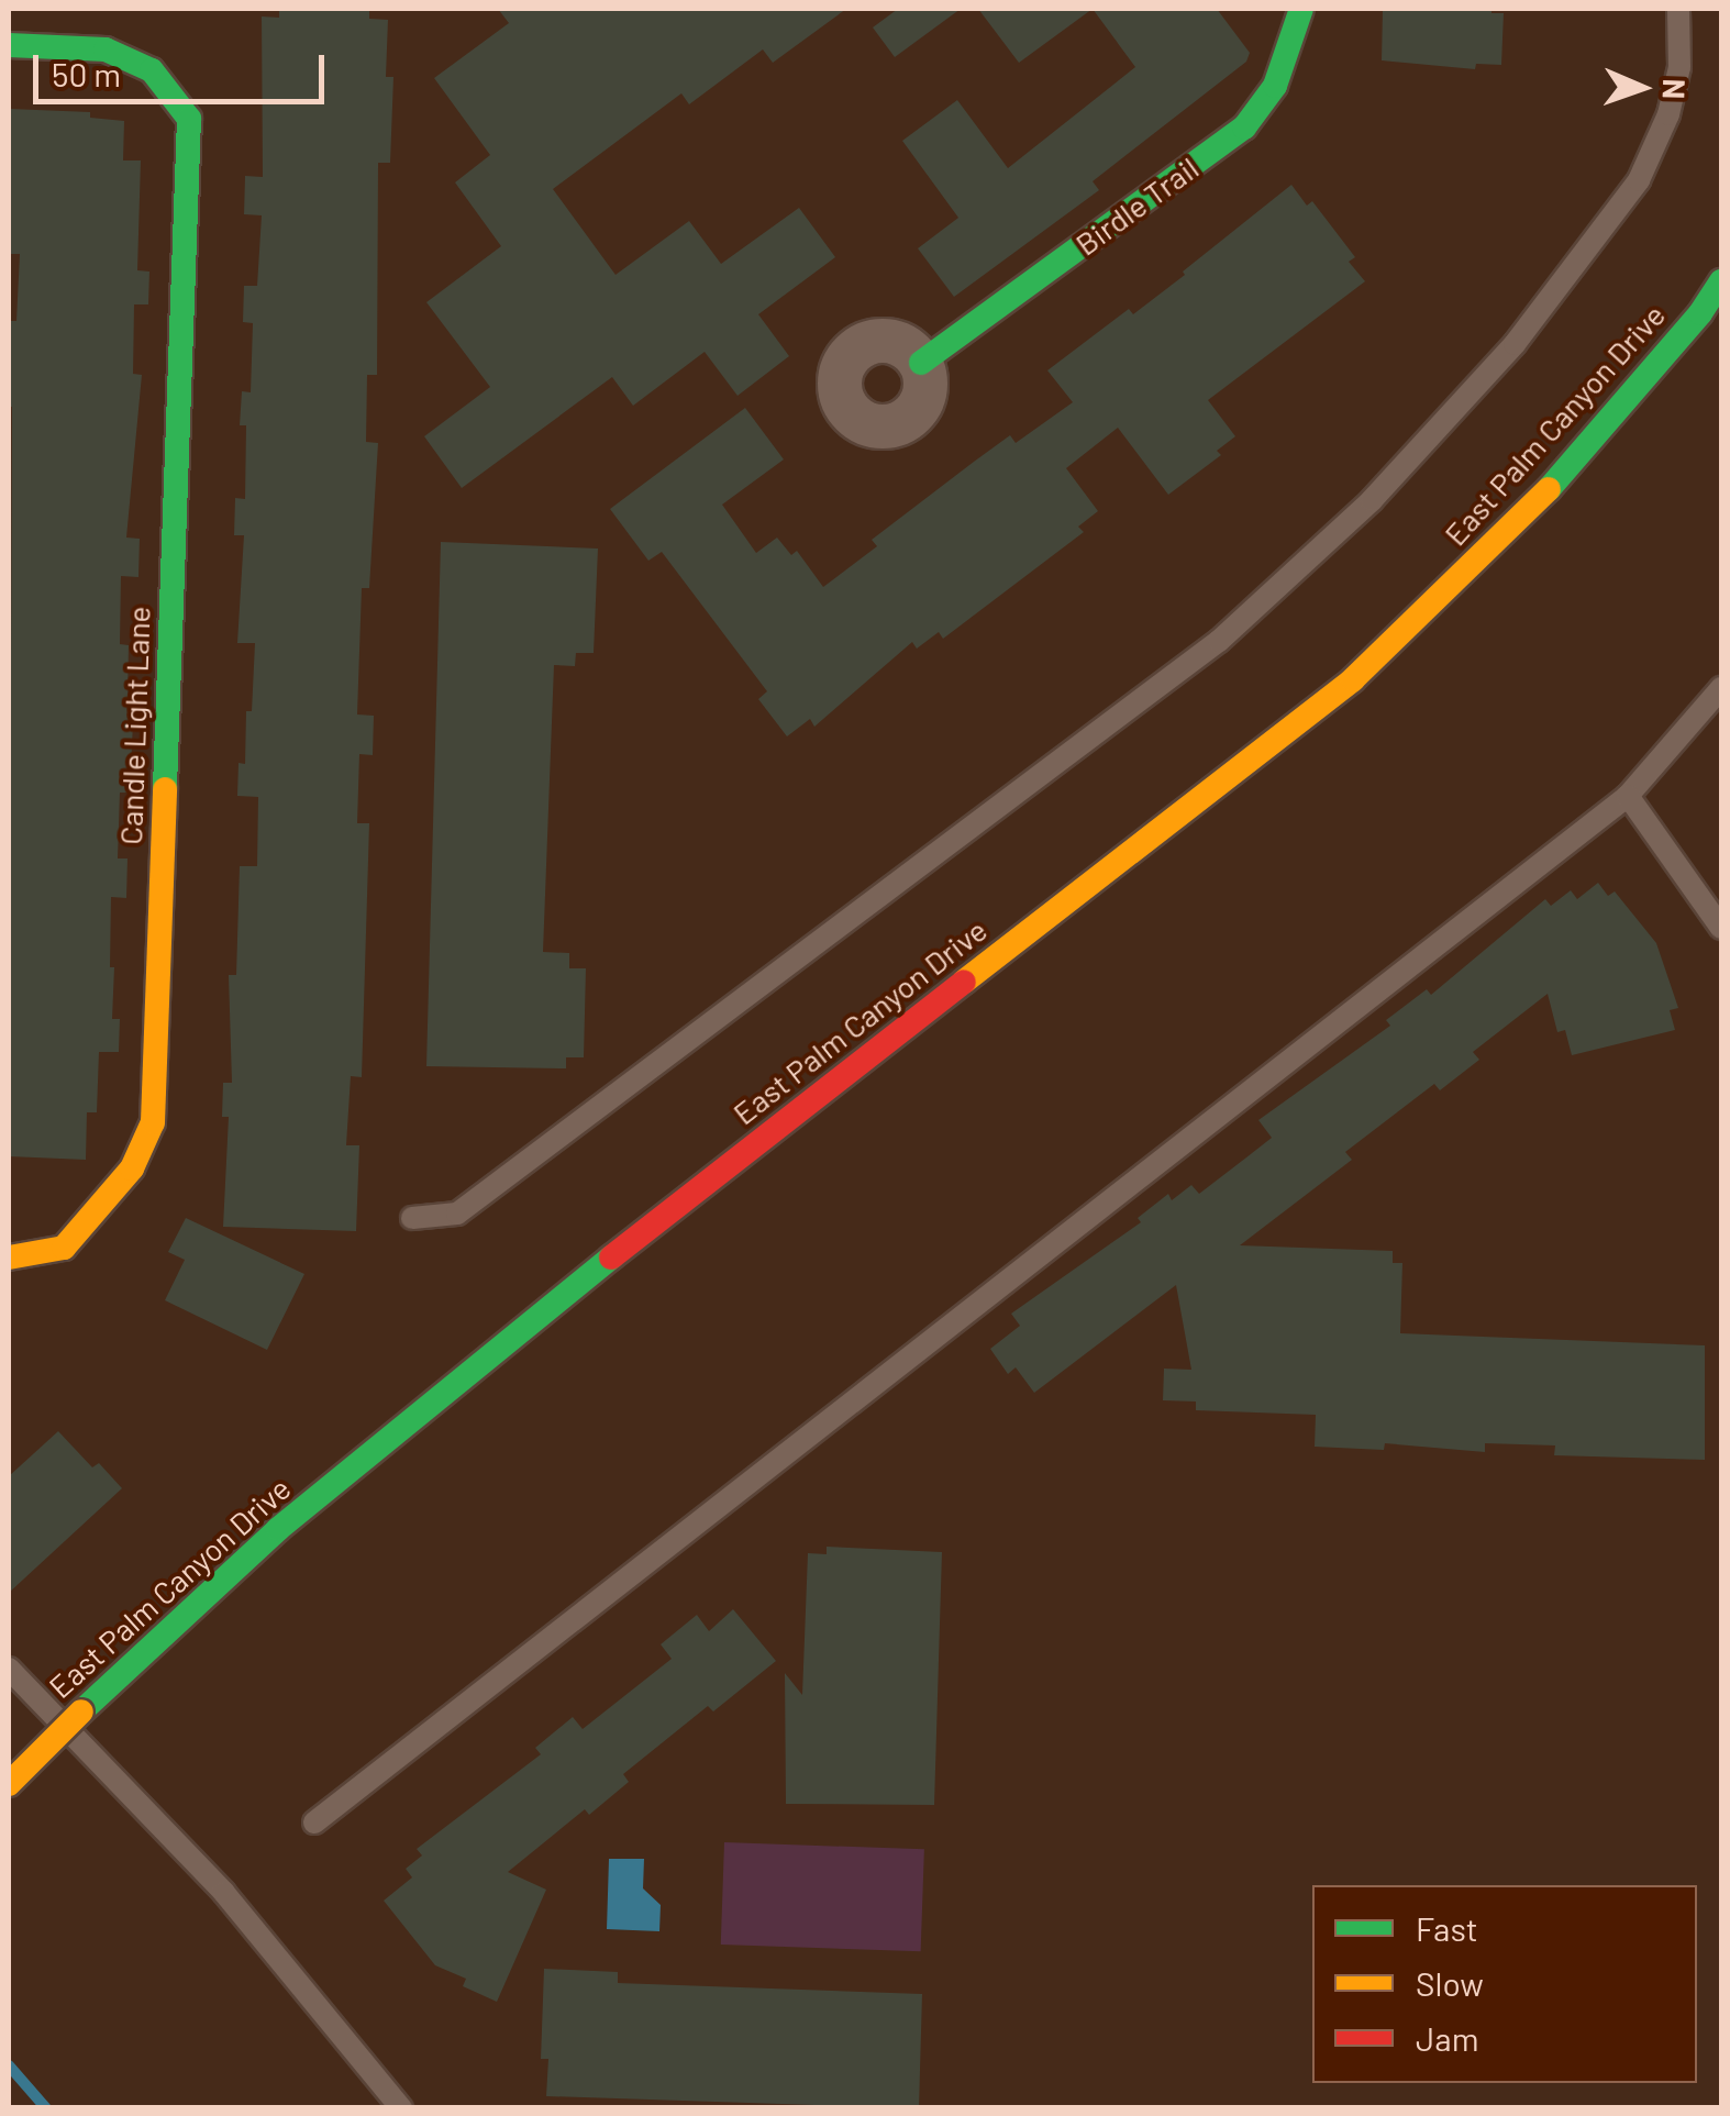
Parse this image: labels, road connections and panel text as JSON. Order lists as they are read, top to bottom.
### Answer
{
  "streets": {
    "main road": ["Birdle Trail", "East Palm Canyon Drive", "Candle Light Lane"]
  },
  "legend": ["Fast", "Slow", "Jam"],
  "scale_bar": "50 m",
  "north": "right"
}
